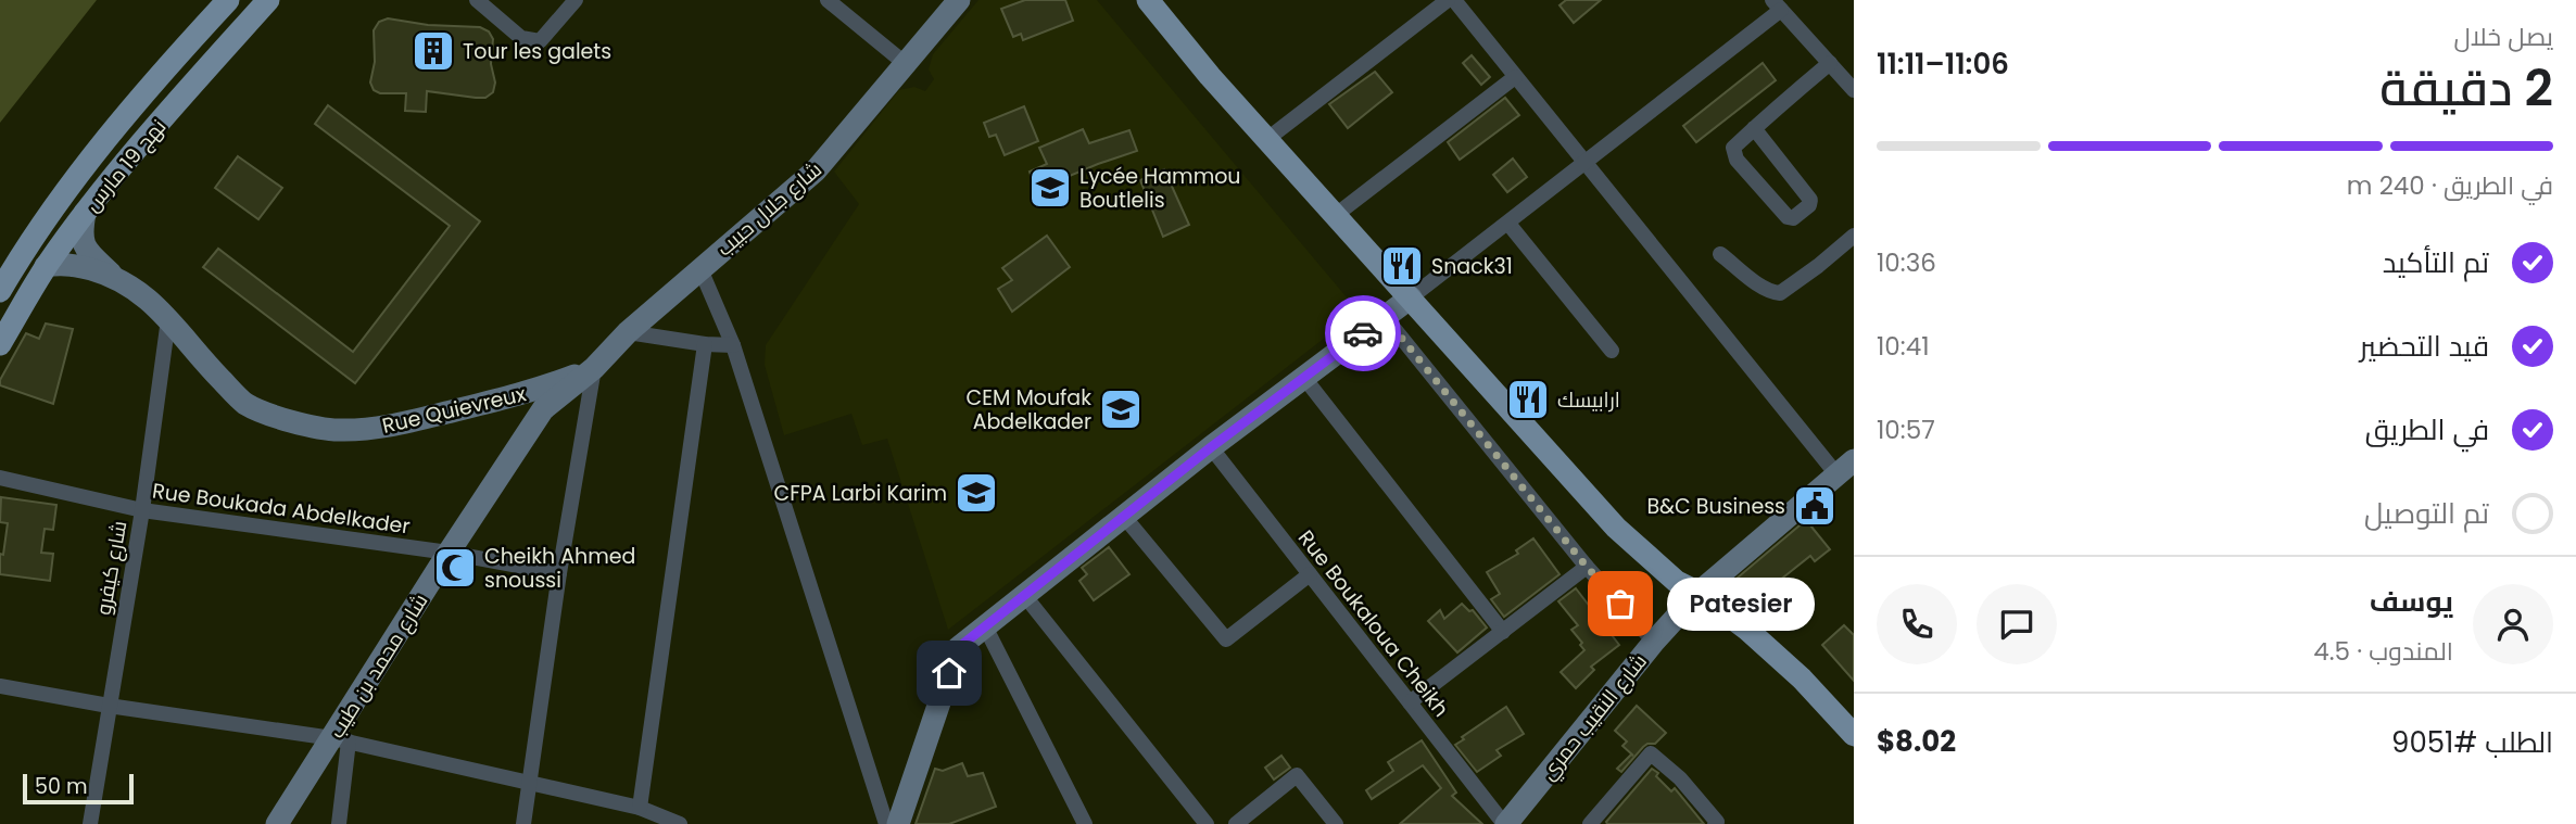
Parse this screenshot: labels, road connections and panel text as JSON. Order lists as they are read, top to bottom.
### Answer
{
  "streets": {
    "main road": ["نهج 19 مارس"],
    "street": [
      "شارع جلال حبيب",
      "Rue Quievreux",
      "Rue Boukada Abdelkader",
      "شارع كيفرو",
      "Rue Boukaloua Cheikh",
      "شارع محمد بن طيب",
      "شارع النقيب حمري"
    ]
  },
  "crossings": [
    ["شارع جلال حبيب", "Rue Quievreux"],
    ["شارع جلال حبيب", "شارع محمد بن طيب"],
    ["Rue Quievreux", "شارع كيفرو"],
    ["Rue Quievreux", "شارع محمد بن طيب"],
    ["Rue Boukada Abdelkader", "شارع كيفرو"],
    ["Rue Boukada Abdelkader", "شارع محمد بن طيب"],
    ["Rue Boukaloua Cheikh", "شارع النقيب حمري"]
  ],
  "places": {
    "building": ["Tour les galets"],
    "school or university": ["Lycée Hammou Boutlelis", "CEM Moufak Abdelkader", "CFPA Larbi Karim"],
    "restaurant": ["Snack31", "ارابيسك"],
    "public building": ["B&C Business"],
    "mosque": ["Cheikh Ahmed snoussi"],
    "other": ["Patesier"]
  },
  "scale_bar": "50 m",
  "page": {
    "heading": ["2 دقيقة", "يصل خلال", "11:06–11:11"],
    "panel": [
      "يوسف",
      "المندوب · 4.5",
      "الطلب #9051",
      "$8.02"
    ],
    "bar": "في الطريق · 240 m",
    "list": [
      ["تم التأكيد", "10:36"],
      ["قيد التحضير", "10:41"],
      ["في الطريق", "10:57"],
      "تم التوصيل"
    ],
    "bubble": "Patesier",
    "scale": "50 m"
  }
}
